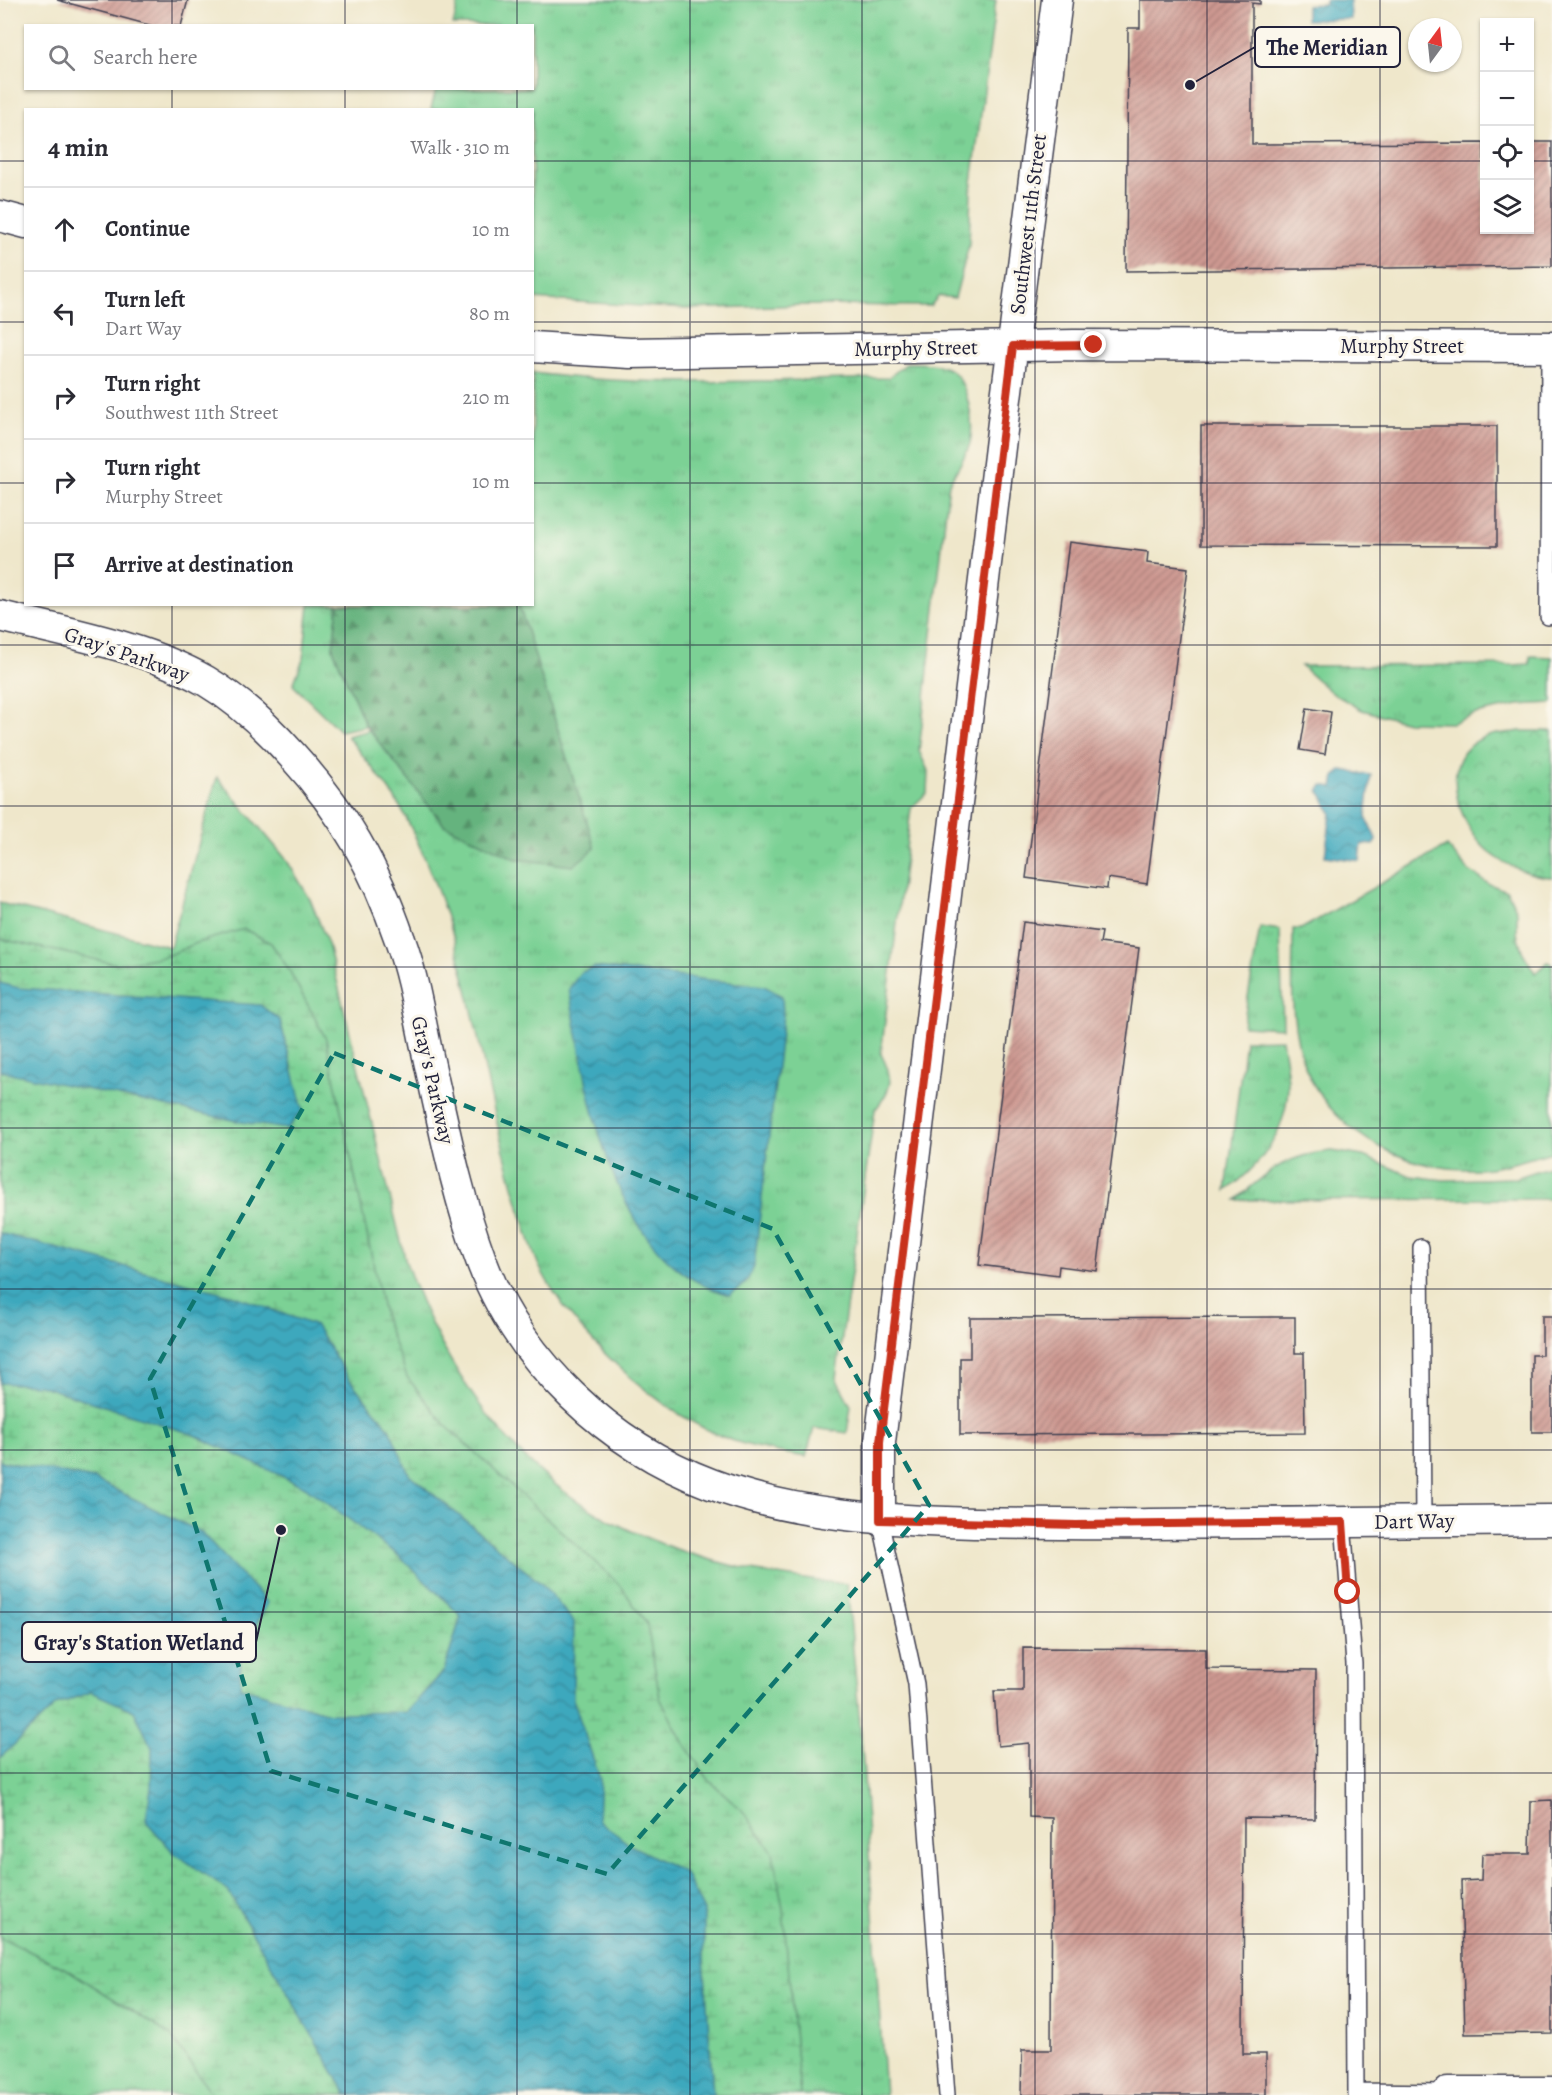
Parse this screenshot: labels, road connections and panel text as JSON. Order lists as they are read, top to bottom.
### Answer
{
  "streets": {
    "street": [
      "Southwest 11th Street",
      "Murphy Street",
      "Gray's Parkway",
      "Dart Way"
    ]
  },
  "crossings": [
    ["Southwest 11th Street", "Murphy Street"],
    ["Southwest 11th Street", "Gray's Parkway"],
    ["Southwest 11th Street", "Dart Way"],
    ["Gray's Parkway", "Dart Way"]
  ],
  "places": ["The Meridian", "Gray's Station Wetland"],
  "north": "top",
  "page": {
    "map_buttons": ["+", "−"],
    "search": "Search here",
    "heading": ["4 min", "Walk · 310 m"],
    "list": [
      ["Continue", "10 m"],
      ["Turn left", "Dart Way", "80 m"],
      ["Turn right", "Southwest 11th Street", "210 m"],
      ["Turn right", "Murphy Street", "10 m"],
      "Arrive at destination"
    ]
  }
}
